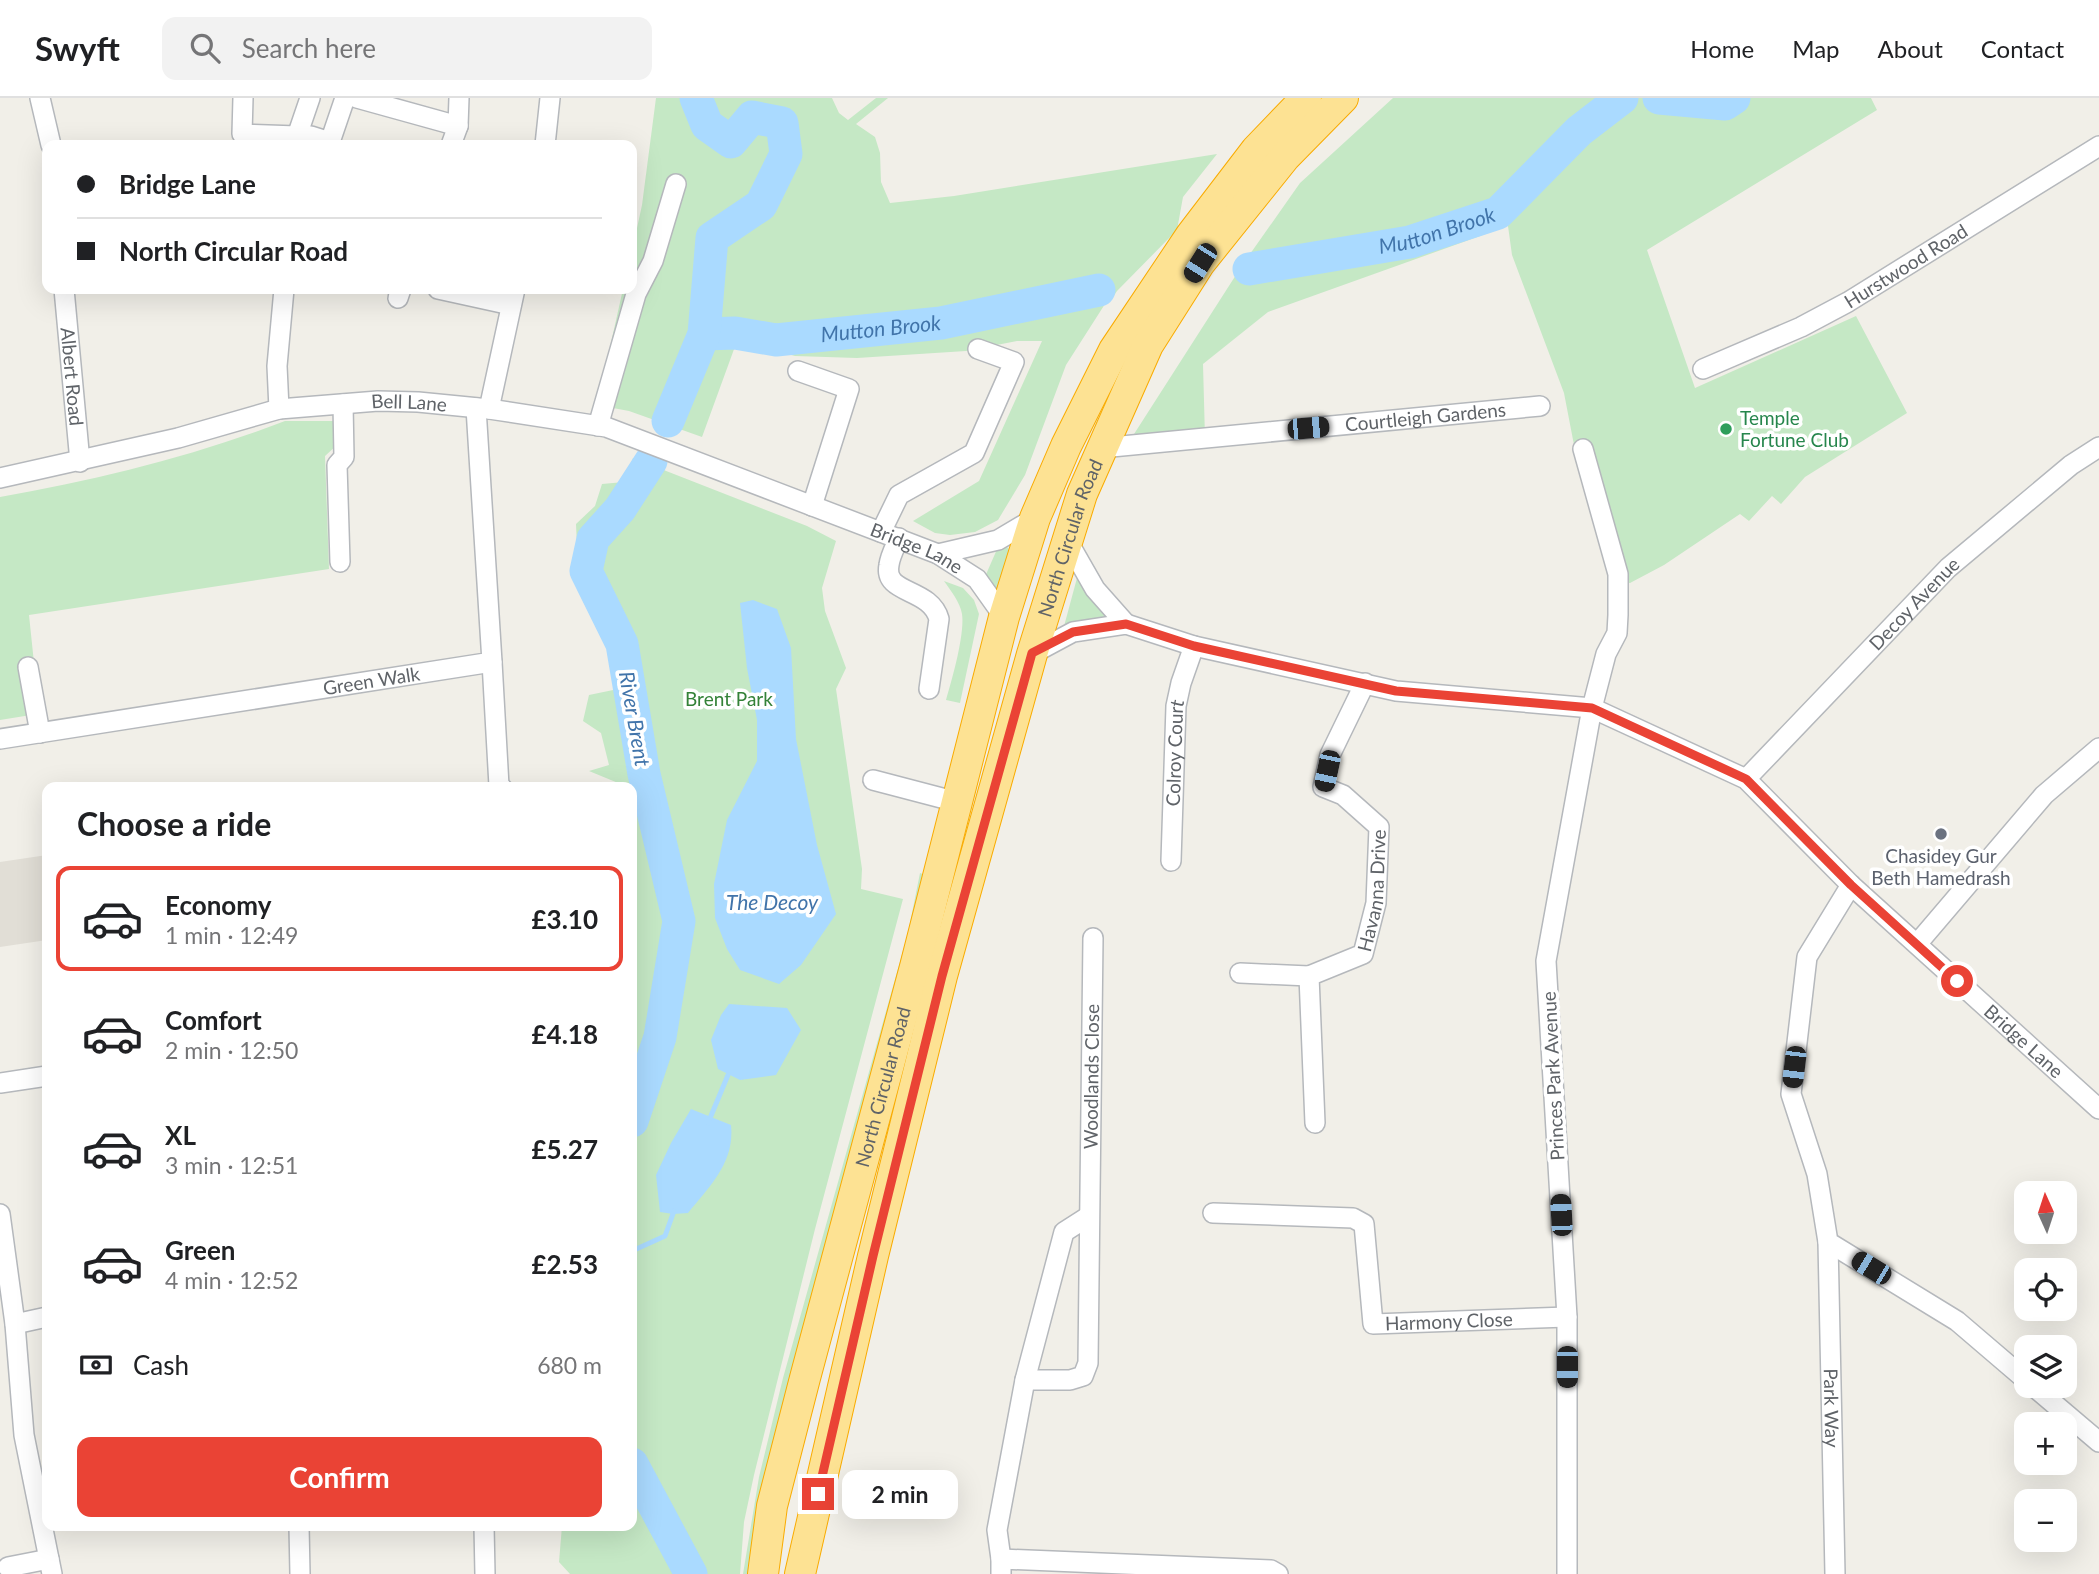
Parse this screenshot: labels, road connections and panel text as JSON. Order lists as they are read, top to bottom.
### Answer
{
  "streets": {
    "highway": ["North Circular Road"],
    "street": [
      "Hurstwood Road",
      "Albert Road",
      "Bell Lane",
      "Courtleigh Gardens",
      "Bridge Lane",
      "Decoy Avenue",
      "Green Walk",
      "Colroy Court",
      "Havanna Drive",
      "Princes Park Avenue",
      "Woodlands Close",
      "Harmony Close",
      "Park Way"
    ]
  },
  "crossings": [
    ["Albert Road", "Bell Lane"],
    ["Bell Lane", "Bridge Lane"],
    ["Courtleigh Gardens", "North Circular Road"],
    ["North Circular Road", "Bridge Lane"],
    ["Bridge Lane", "Decoy Avenue"],
    ["Bridge Lane", "Colroy Court"],
    ["Bridge Lane", "Havanna Drive"],
    ["Bridge Lane", "Princes Park Avenue"],
    ["Bridge Lane", "Park Way"],
    ["Princes Park Avenue", "Harmony Close"]
  ],
  "water": ["Mutton Brook", "River Brent", "The Decoy"],
  "parks": ["Brent Park"],
  "places": ["Temple Fortune Club", "Chasidey Gur Beth Hamedrash"],
  "north": "top",
  "page": {
    "header": "Swyft",
    "search": "Search here",
    "nav": [
      "Home",
      "Map",
      "About",
      "Contact"
    ],
    "banner": ["Bridge Lane", "North Circular Road"],
    "heading": "Choose a ride",
    "list": [
      {
        "name": "Economy",
        "note": "1 min · 12:49",
        "value": "£3.10"
      },
      {
        "name": "Comfort",
        "note": "2 min · 12:50",
        "value": "£4.18"
      },
      {
        "name": "XL",
        "note": "3 min · 12:51",
        "value": "£5.27"
      },
      {
        "name": "Green",
        "note": "4 min · 12:52",
        "value": "£2.53"
      }
    ],
    "map_buttons": ["+", "−"],
    "pay": ["Cash", "680 m"],
    "buttons": "Confirm",
    "bubble": "2 min"
  }
}
